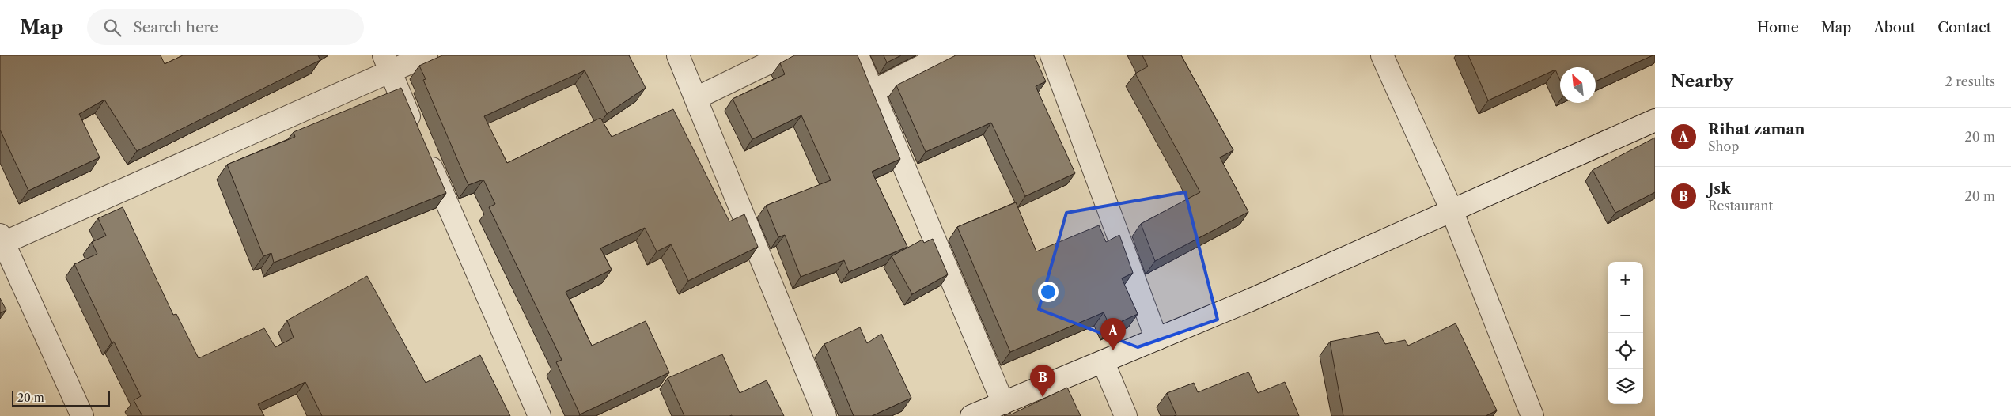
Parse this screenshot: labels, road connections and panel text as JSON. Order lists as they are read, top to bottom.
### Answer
{
  "scale_bar": "20 m",
  "north": "top left",
  "page": {
    "header": "Map",
    "search": "Search here",
    "nav": [
      "Home",
      "Map",
      "About",
      "Contact"
    ],
    "heading": ["Nearby", "2 results"],
    "list": [
      {
        "mark": "A",
        "name": "Rihat zaman",
        "note": "Shop",
        "value": "20 m"
      },
      {
        "mark": "B",
        "name": "Jsk",
        "note": "Restaurant",
        "value": "20 m"
      }
    ],
    "map_buttons": ["+", "−"],
    "pins": ["A", "B"],
    "scale": "20 m"
  }
}
